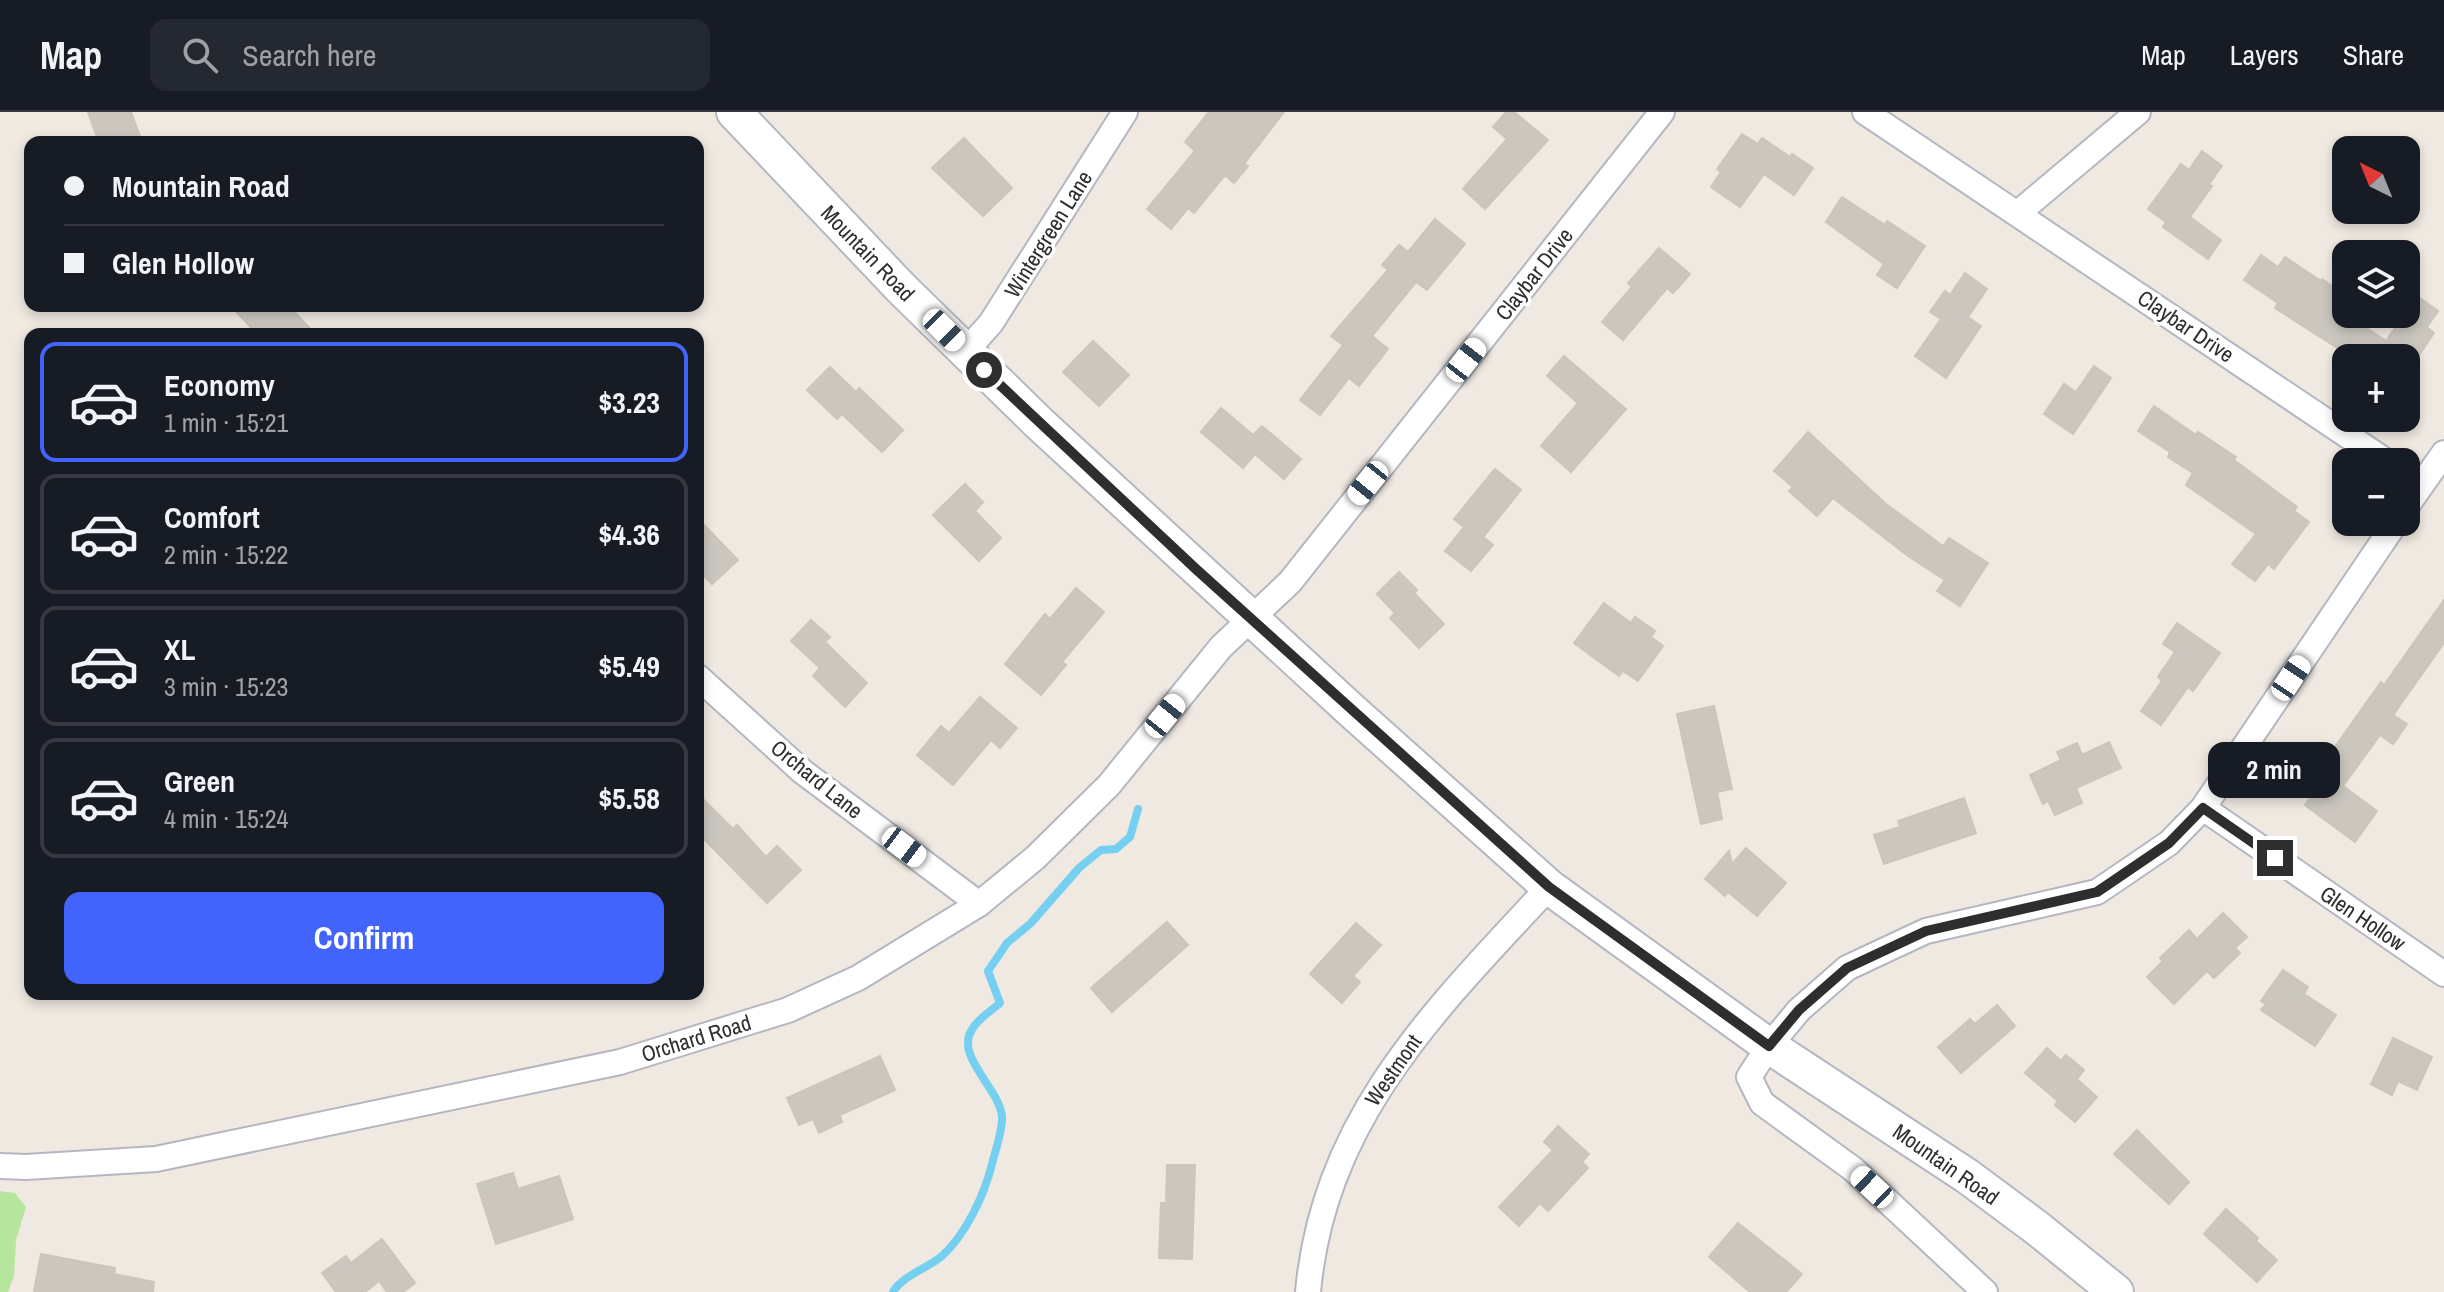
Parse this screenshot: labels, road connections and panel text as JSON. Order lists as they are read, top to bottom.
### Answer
{
  "streets": {
    "main road": ["Mountain Road"],
    "street": [
      "Wintergreen Lane",
      "Claybar Drive",
      "Orchard Lane",
      "Glen Hollow",
      "Orchard Road",
      "Westmont"
    ]
  },
  "crossings": [
    ["Wintergreen Lane", "Mountain Road"],
    ["Mountain Road", "Claybar Drive"],
    ["Mountain Road", "Orchard Road"],
    ["Mountain Road", "Westmont"],
    ["Claybar Drive", "Orchard Road"],
    ["Orchard Lane", "Orchard Road"]
  ],
  "north": "top left",
  "page": {
    "header": "Map",
    "search": "Search here",
    "nav": ["Map", "Layers", "Share"],
    "map_buttons": ["+", "−"],
    "banner": ["Mountain Road", "Glen Hollow"],
    "list": [
      {
        "name": "Economy",
        "note": "1 min · 15:21",
        "value": "$3.23"
      },
      {
        "name": "Comfort",
        "note": "2 min · 15:22",
        "value": "$4.36"
      },
      {
        "name": "XL",
        "note": "3 min · 15:23",
        "value": "$5.49"
      },
      {
        "name": "Green",
        "note": "4 min · 15:24",
        "value": "$5.58"
      }
    ],
    "bubble": "2 min",
    "buttons": "Confirm"
  }
}
